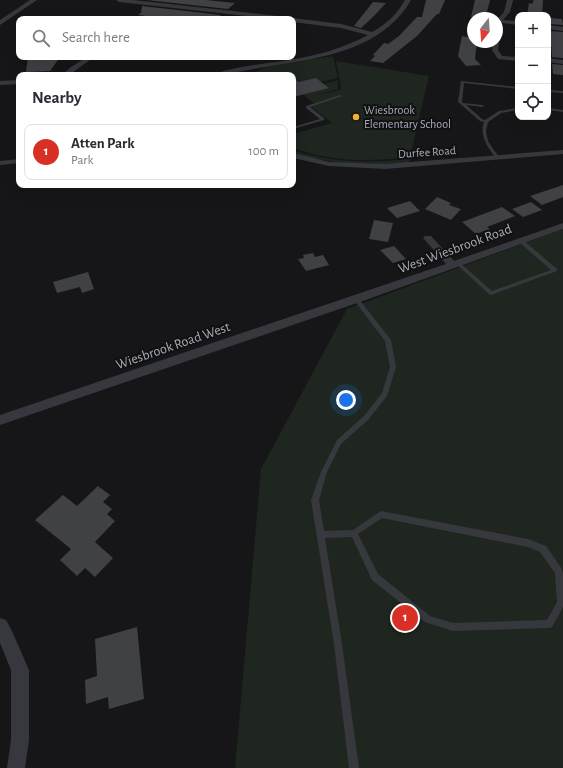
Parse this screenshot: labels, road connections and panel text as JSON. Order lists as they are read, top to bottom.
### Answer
{
  "streets": {
    "street": ["Durfee Road", "West Wiesbrook Road", "Wiesbrook Road West"]
  },
  "crossings": [
    ["West Wiesbrook Road", "Wiesbrook Road West"]
  ],
  "places": ["Wiesbrook Elementary School"],
  "north": "bottom",
  "page": {
    "map_buttons": ["+", "−"],
    "search": "Search here",
    "heading": "Nearby",
    "list": [
      {
        "mark": "1",
        "name": "Atten Park",
        "note": "Park",
        "value": "100 m"
      }
    ],
    "pins": "1"
  }
}
